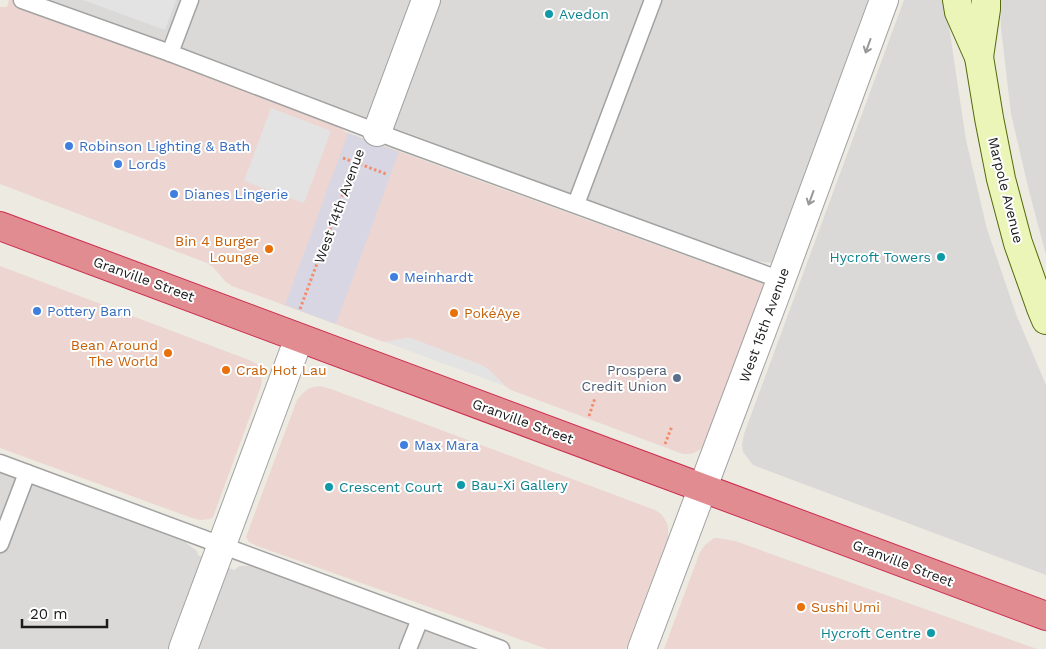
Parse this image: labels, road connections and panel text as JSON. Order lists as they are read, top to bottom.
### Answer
{
  "streets": {
    "highway": ["Granville Street"],
    "street": ["Marpole Avenue", "West 15th Avenue"],
    "path": ["West 14th Avenue"]
  },
  "crossings": [
    ["Granville Street", "West 15th Avenue"]
  ],
  "one_way": ["West 15th Avenue"],
  "places": [
    "Avedon",
    "Robinson Lighting & Bath",
    "Lords",
    "Dianes Lingerie",
    "Bin 4 Burger Lounge",
    "Hycroft Towers",
    "Meinhardt",
    "Pottery Barn",
    "PokéAye",
    "Bean Around The World",
    "Crab Hot Lau",
    "Prospera Credit Union",
    "Max Mara",
    "Bau-Xi Gallery",
    "Crescent Court",
    "Sushi Umi",
    "Hycroft Centre"
  ],
  "scale_bar": "20 m"
}
